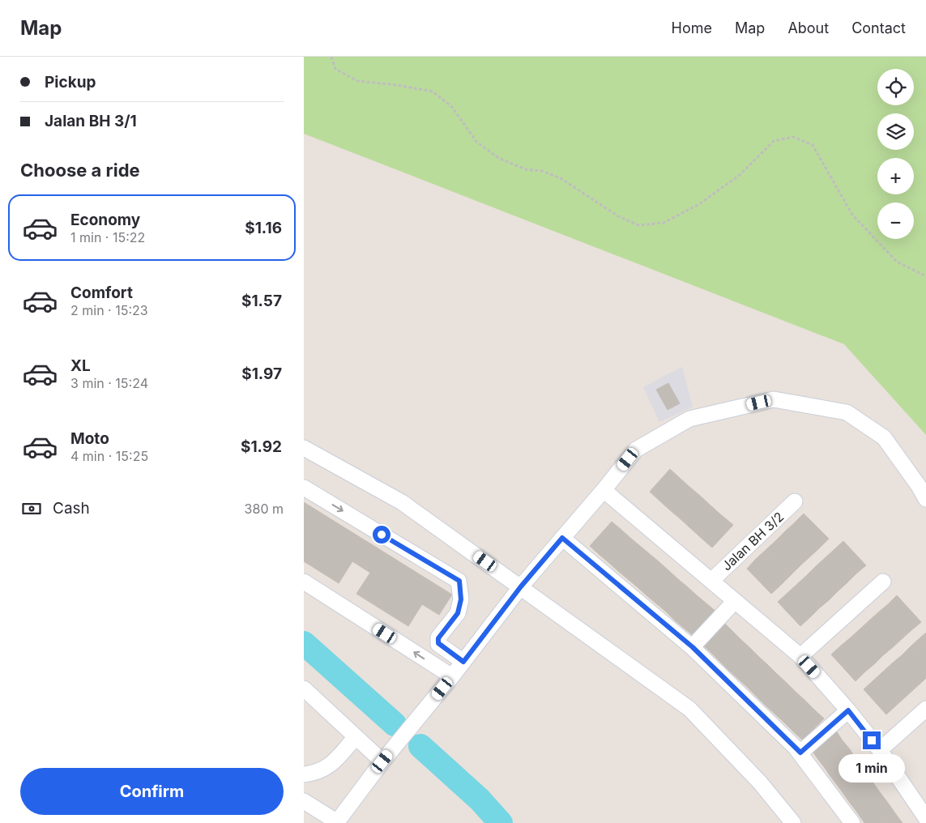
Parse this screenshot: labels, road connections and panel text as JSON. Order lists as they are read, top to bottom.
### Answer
{
  "streets": {
    "street": ["Jalan BH 3/2"]
  },
  "page": {
    "header": "Map",
    "nav": [
      "Home",
      "Map",
      "About",
      "Contact"
    ],
    "banner": ["Pickup", "Jalan BH 3/1"],
    "map_buttons": ["+", "−"],
    "heading": "Choose a ride",
    "list": [
      {
        "name": "Economy",
        "note": "1 min · 15:22",
        "value": "$1.16"
      },
      {
        "name": "Comfort",
        "note": "2 min · 15:23",
        "value": "$1.57"
      },
      {
        "name": "XL",
        "note": "3 min · 15:24",
        "value": "$1.97"
      },
      {
        "name": "Moto",
        "note": "4 min · 15:25",
        "value": "$1.92"
      }
    ],
    "pay": ["Cash", "380 m"],
    "bubble": "1 min",
    "buttons": "Confirm"
  }
}
